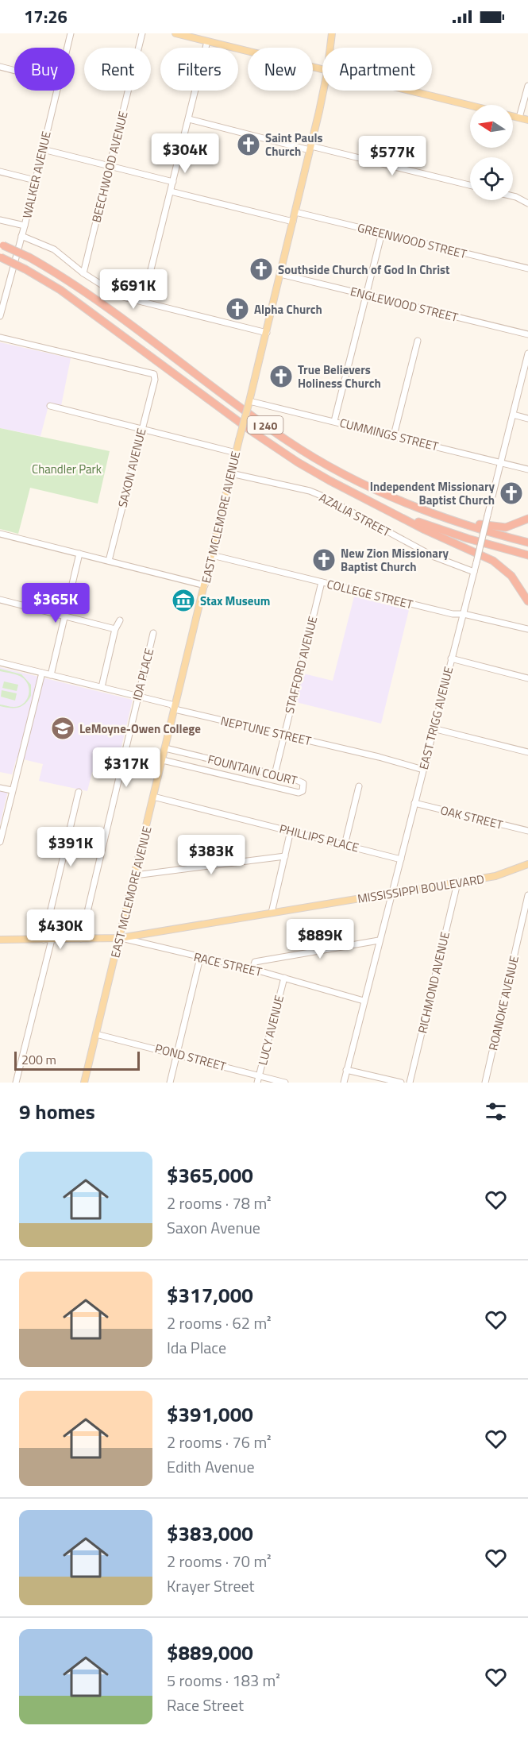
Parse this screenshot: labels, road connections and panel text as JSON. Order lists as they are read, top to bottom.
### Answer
{
  "streets": {
    "highway": ["I 240"],
    "main road": ["EAST MCLEMORE AVENUE", "MISSISSIPPI BOULEVARD"],
    "street": [
      "BEECHWOOD AVENUE",
      "WALKER AVENUE",
      "GREENWOOD STREET",
      "ENGLEWOOD STREET",
      "CUMMINGS STREET",
      "SAXON AVENUE",
      "AZALIA STREET",
      "COLLEGE STREET",
      "STAFFORD AVENUE",
      "IDA PLACE",
      "EAST TRIGG AVENUE",
      "NEPTUNE STREET",
      "FOUNTAIN COURT",
      "OAK STREET",
      "PHILLIPS PLACE",
      "RACE STREET",
      "RICHMOND AVENUE",
      "ROANOKE AVENUE",
      "LUCY AVENUE",
      "POND STREET"
    ]
  },
  "crossings": [
    ["GREENWOOD STREET", "EAST MCLEMORE AVENUE"],
    ["ENGLEWOOD STREET", "EAST MCLEMORE AVENUE"],
    ["CUMMINGS STREET", "EAST MCLEMORE AVENUE"],
    ["CUMMINGS STREET", "EAST TRIGG AVENUE"],
    ["AZALIA STREET", "EAST MCLEMORE AVENUE"],
    ["AZALIA STREET", "EAST TRIGG AVENUE"],
    ["EAST MCLEMORE AVENUE", "COLLEGE STREET"],
    ["EAST MCLEMORE AVENUE", "NEPTUNE STREET"],
    ["EAST MCLEMORE AVENUE", "FOUNTAIN COURT"],
    ["EAST MCLEMORE AVENUE", "PHILLIPS PLACE"],
    ["EAST MCLEMORE AVENUE", "MISSISSIPPI BOULEVARD"],
    ["EAST MCLEMORE AVENUE", "RACE STREET"],
    ["EAST MCLEMORE AVENUE", "POND STREET"],
    ["COLLEGE STREET", "STAFFORD AVENUE"],
    ["COLLEGE STREET", "EAST TRIGG AVENUE"],
    ["STAFFORD AVENUE", "NEPTUNE STREET"],
    ["STAFFORD AVENUE", "FOUNTAIN COURT"],
    ["IDA PLACE", "NEPTUNE STREET"],
    ["IDA PLACE", "MISSISSIPPI BOULEVARD"],
    ["EAST TRIGG AVENUE", "NEPTUNE STREET"],
    ["EAST TRIGG AVENUE", "OAK STREET"],
    ["EAST TRIGG AVENUE", "PHILLIPS PLACE"],
    ["EAST TRIGG AVENUE", "MISSISSIPPI BOULEVARD"],
    ["EAST TRIGG AVENUE", "RACE STREET"],
    ["MISSISSIPPI BOULEVARD", "RACE STREET"],
    ["MISSISSIPPI BOULEVARD", "RICHMOND AVENUE"],
    ["RACE STREET", "LUCY AVENUE"],
    ["LUCY AVENUE", "POND STREET"]
  ],
  "parks": ["Chandler Park"],
  "places": {
    "church": [
      "Saint Pauls Church",
      "Southside Church of God In Christ",
      "Alpha Church",
      "True Believers Holiness Church",
      "Independent Missionary Baptist Church",
      "New Zion Missionary Baptist Church"
    ],
    "museum": ["Stax Museum"],
    "school or university": ["LeMoyne-Owen College"]
  },
  "scale_bar": "200 m",
  "north": "left",
  "page": {
    "status": "17:26",
    "chip": [
      "Buy",
      "Rent",
      "Filters",
      "New",
      "Apartment"
    ],
    "price": [
      "$304K",
      "$577K",
      "$691K",
      "$365K",
      "$317K",
      "$391K",
      "$383K",
      "$430K",
      "$889K"
    ],
    "scale": "200 m",
    "heading": "9 homes",
    "list": [
      {
        "name": "$365,000",
        "note": "2 rooms · 78 m² · Saxon Avenue"
      },
      {
        "name": "$317,000",
        "note": "2 rooms · 62 m² · Ida Place"
      },
      {
        "name": "$391,000",
        "note": "2 rooms · 76 m² · Edith Avenue"
      },
      {
        "name": "$383,000",
        "note": "2 rooms · 70 m² · Krayer Street"
      },
      {
        "name": "$889,000",
        "note": "5 rooms · 183 m² · Race Street"
      }
    ]
  }
}
